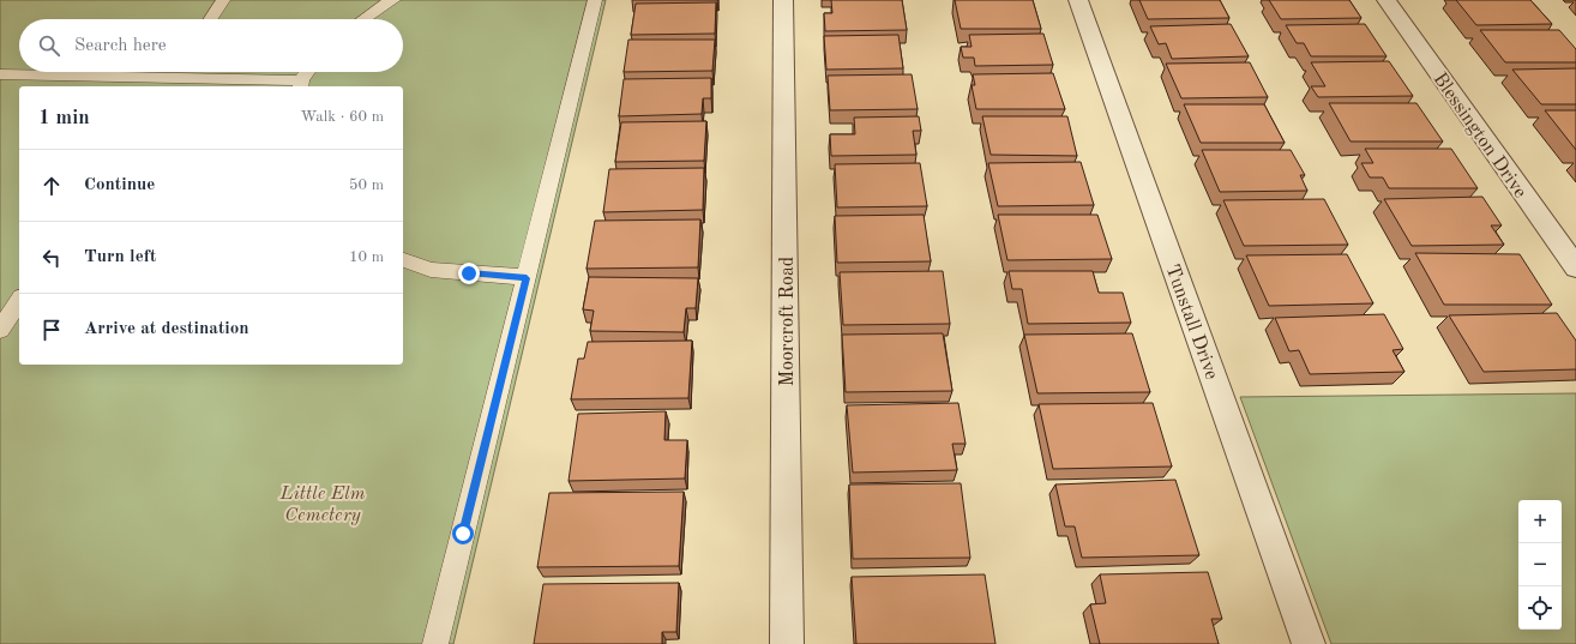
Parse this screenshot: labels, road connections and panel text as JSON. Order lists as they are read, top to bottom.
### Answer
{
  "streets": {
    "street": ["Blessington Drive", "Moorcroft Road", "Tunstall Drive"]
  },
  "parks": ["Little Elm Cemetery"],
  "page": {
    "search": "Search here",
    "heading": ["1 min", "Walk · 60 m"],
    "list": [
      ["Continue", "50 m"],
      ["Turn left", "10 m"],
      "Arrive at destination"
    ],
    "map_buttons": ["+", "−"]
  }
}
